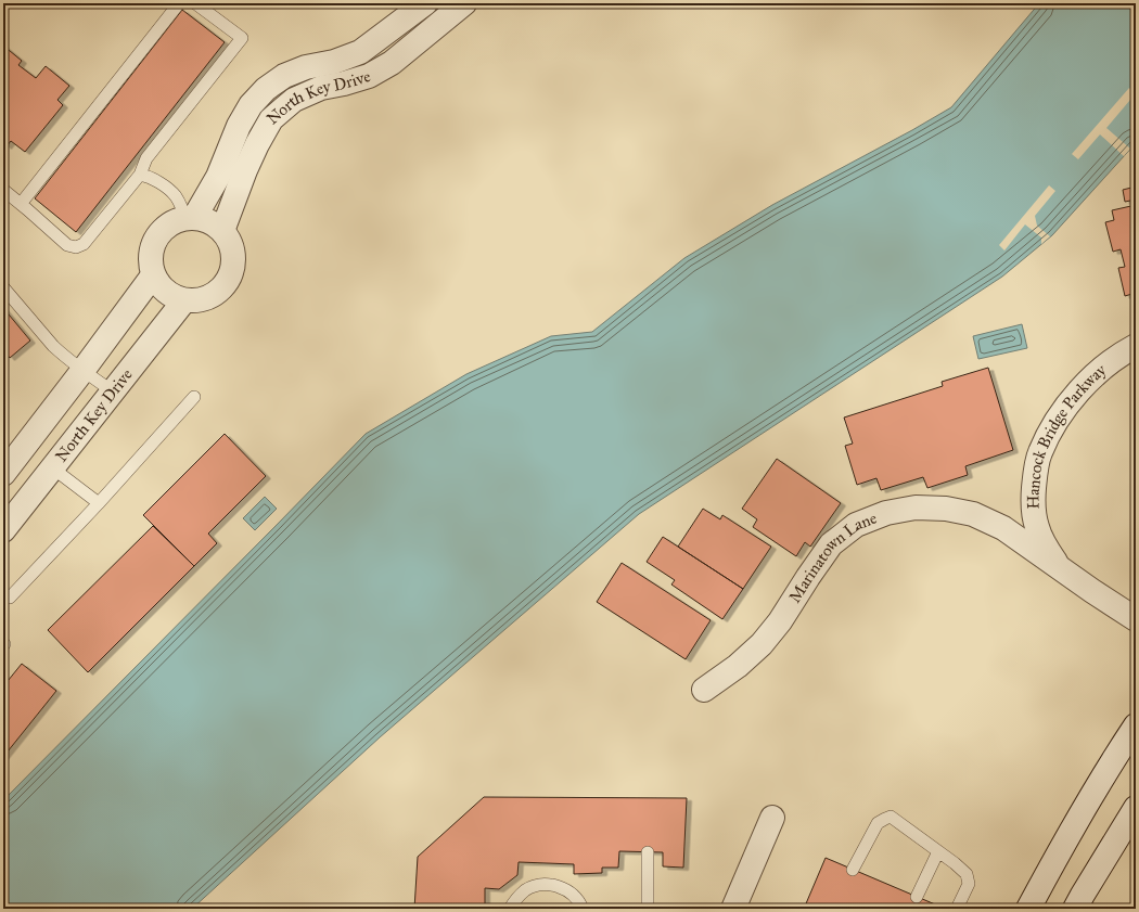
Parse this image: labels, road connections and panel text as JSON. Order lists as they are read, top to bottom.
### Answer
{
  "streets": {
    "street": ["North Key Drive", "Hancock Bridge Parkway", "Marinatown Lane"]
  },
  "crossings": [
    ["Hancock Bridge Parkway", "Marinatown Lane"]
  ]
}
